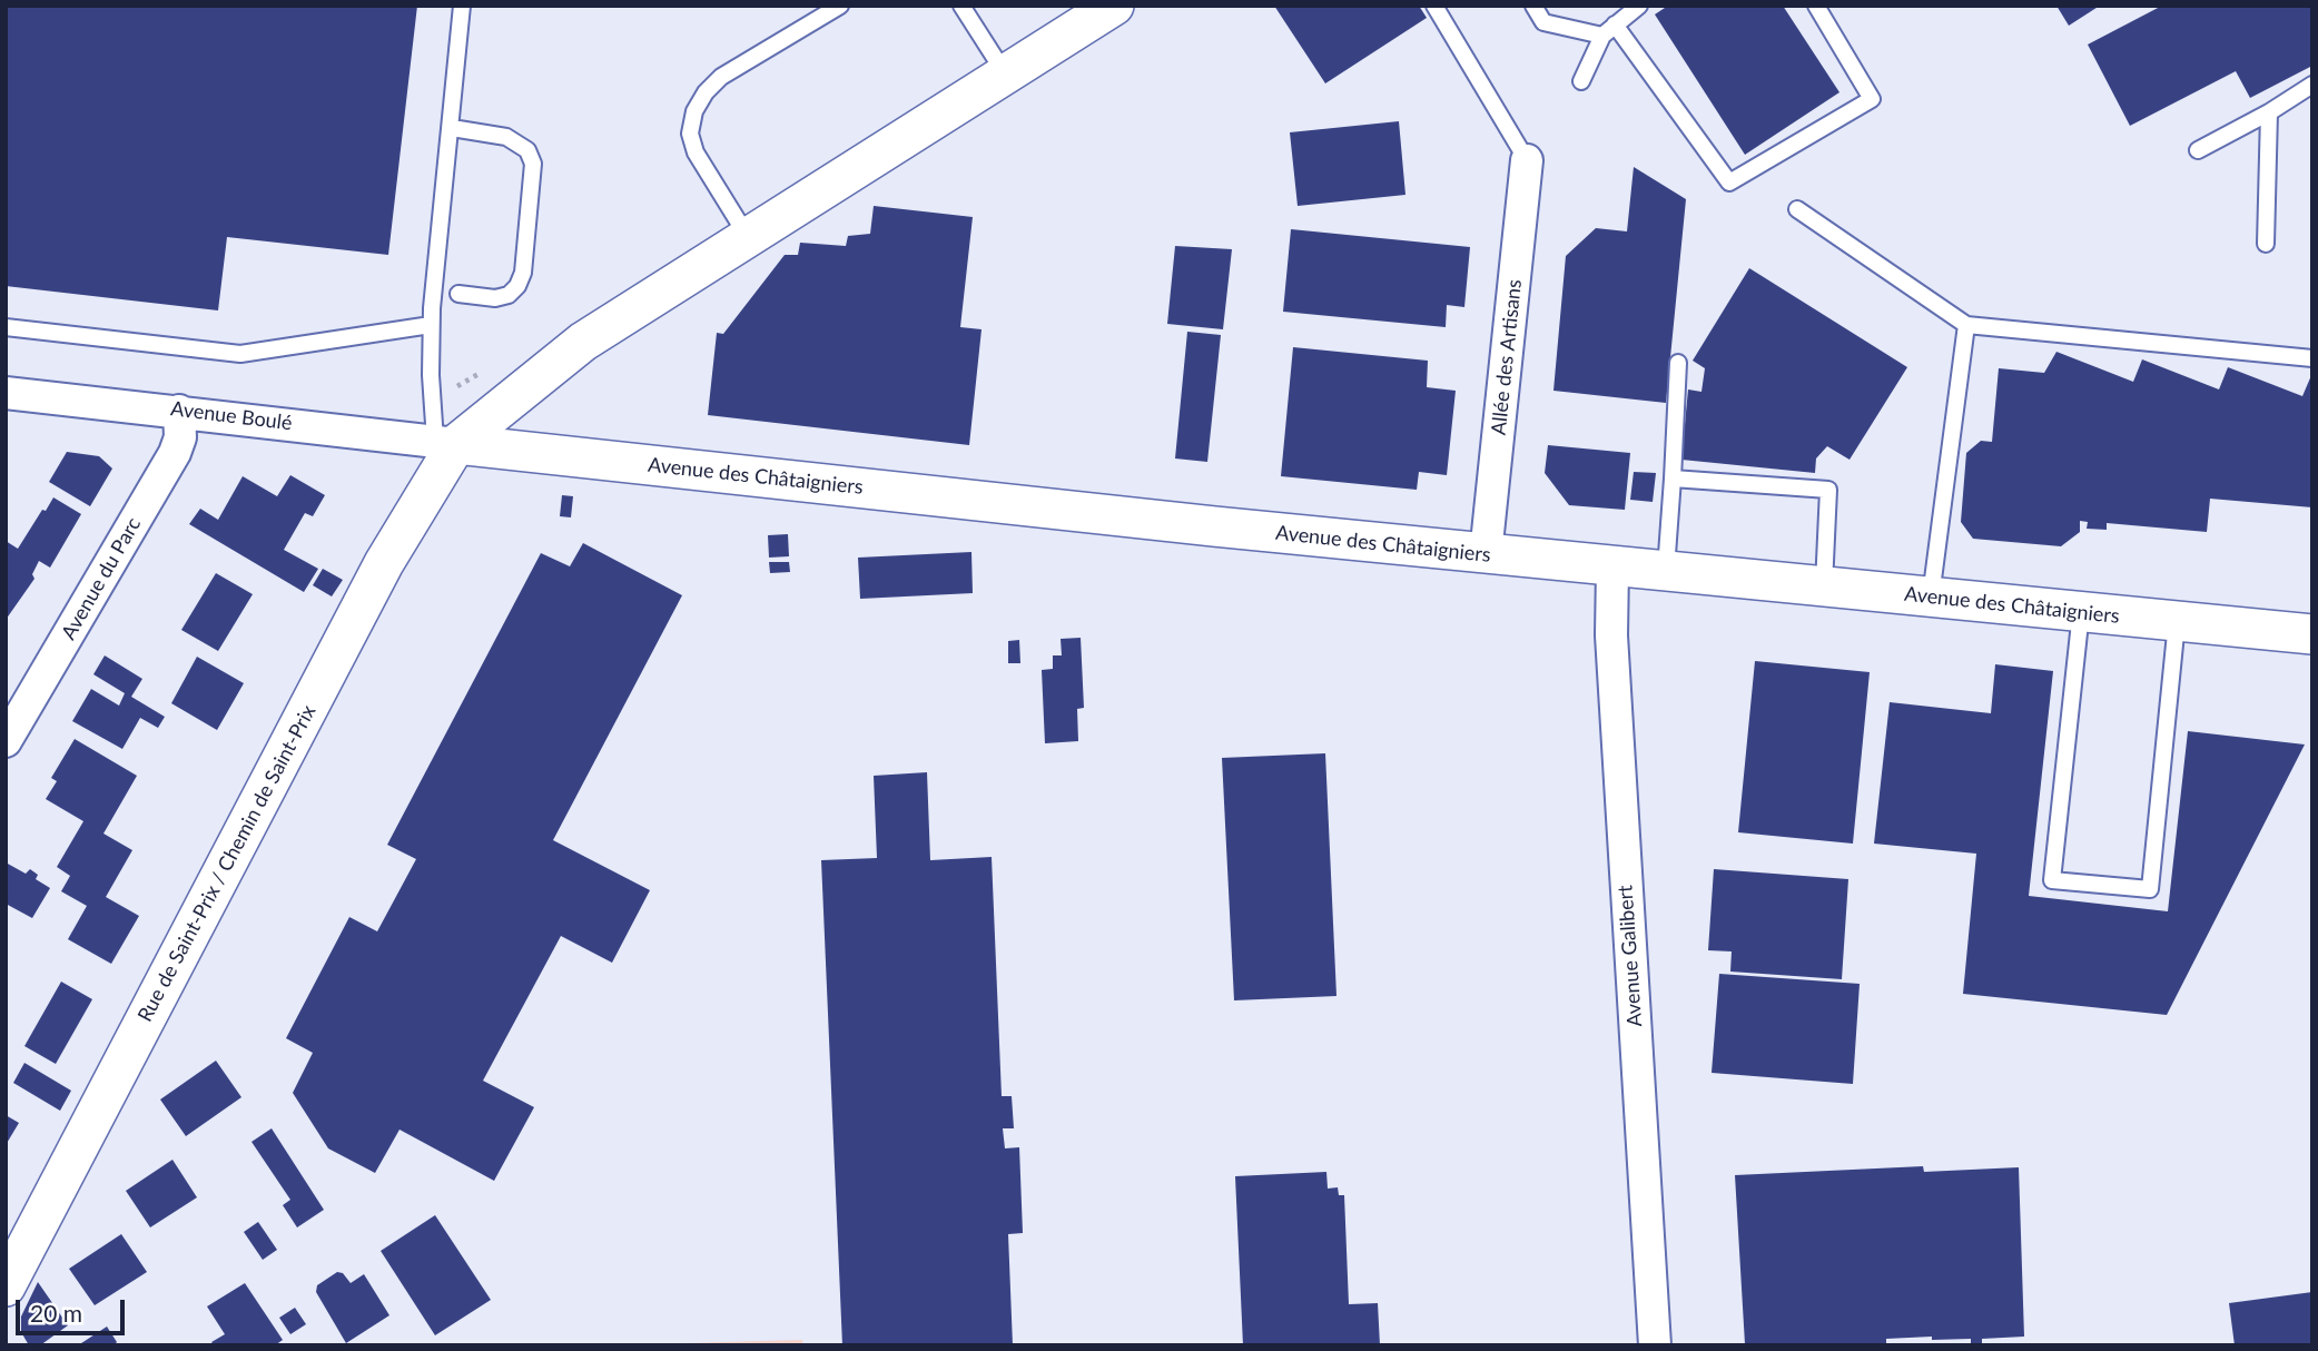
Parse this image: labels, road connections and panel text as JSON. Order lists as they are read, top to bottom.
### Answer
{
  "streets": {
    "street": [
      "Allée des Artisans",
      "Avenue Boulé",
      "Avenue des Châtaigniers",
      "Avenue du Parc",
      "Rue de Saint-Prix / Chemin de Saint-Prix",
      "Avenue Galibert"
    ]
  },
  "crossings": [
    ["Allée des Artisans", "Avenue des Châtaigniers"],
    ["Avenue Boulé", "Avenue des Châtaigniers"],
    ["Avenue Boulé", "Avenue du Parc"],
    ["Avenue Boulé", "Rue de Saint-Prix / Chemin de Saint-Prix"],
    ["Avenue des Châtaigniers", "Rue de Saint-Prix / Chemin de Saint-Prix"],
    ["Avenue des Châtaigniers", "Avenue Galibert"]
  ],
  "scale_bar": "20 m"
}
